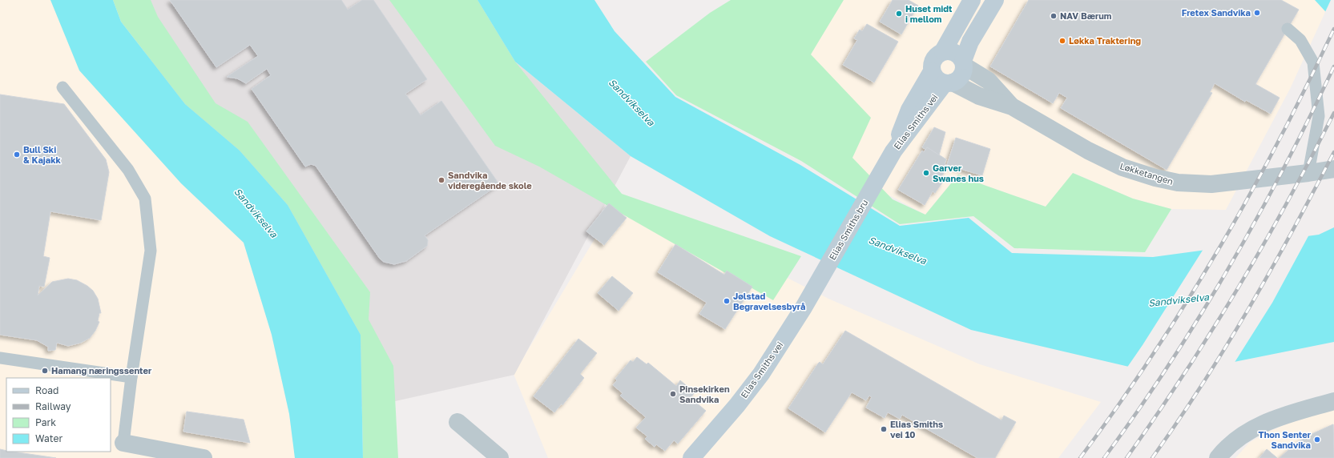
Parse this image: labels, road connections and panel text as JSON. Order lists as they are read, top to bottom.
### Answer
{
  "streets": {
    "main road": ["Elias Smiths vei", "Elias Smiths bru"],
    "street": ["Løkketangen"]
  },
  "crossings": [
    ["Elias Smiths vei", "Løkketangen"],
    ["Elias Smiths vei", "Elias Smiths bru"]
  ],
  "water": ["Sandvikselva"],
  "places": [
    "Fretex Sandvika",
    "Huset midt i mellom",
    "NAV Bærum",
    "Løkka Traktering",
    "Bull Ski & Kajakk",
    "Garver Swanes hus",
    "Sandvika videregående skole",
    "Jølstad Begravelsesbyrå",
    "Hamang næringssenter",
    "Pinsekirken Sandvika",
    "Elias Smiths vei 10",
    "Thon Senter Sandvika"
  ],
  "legend": [
    "Road",
    "Railway",
    "Park",
    "Water"
  ]
}
